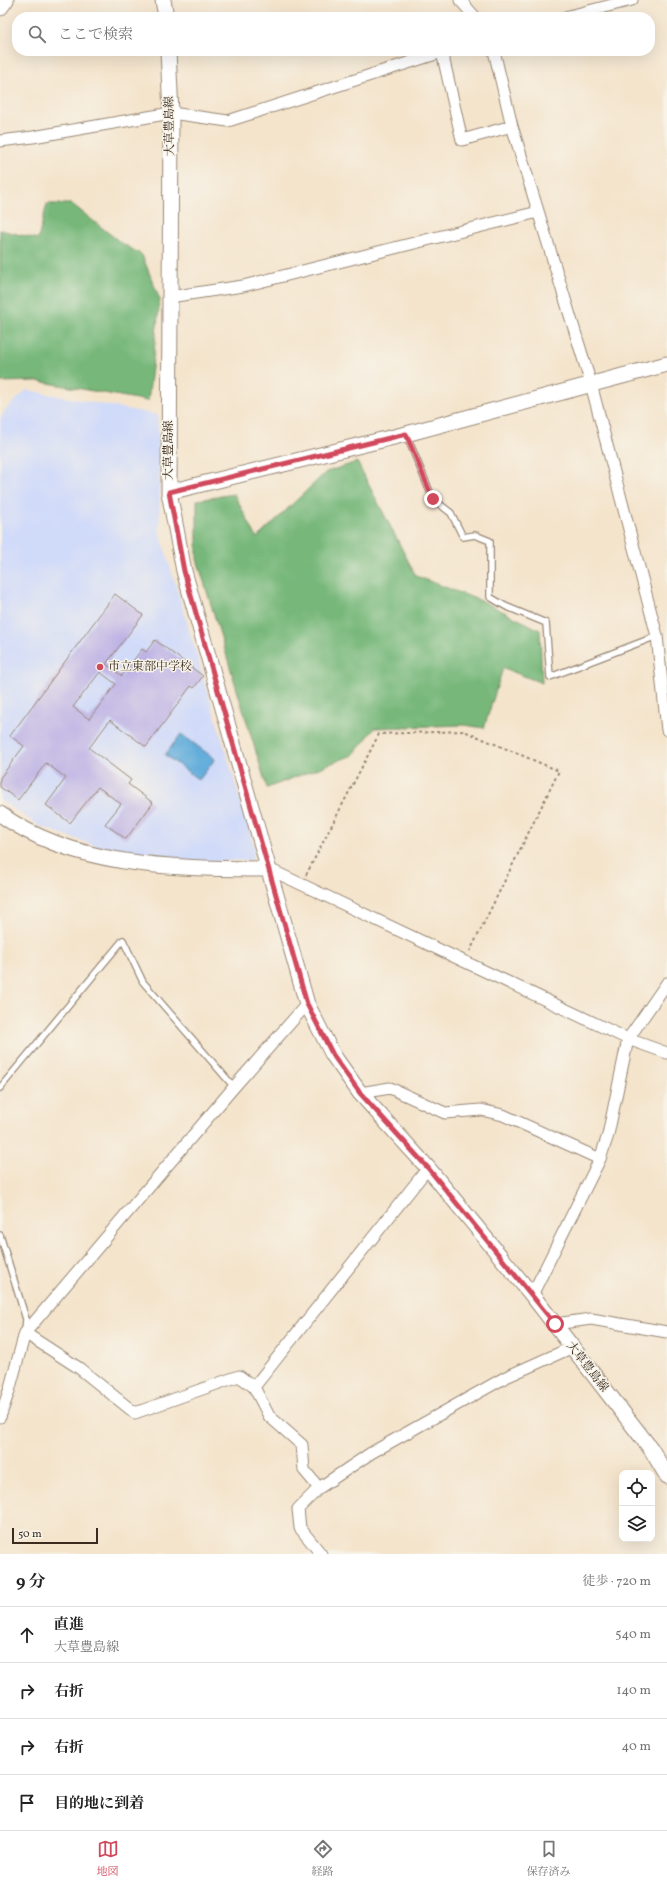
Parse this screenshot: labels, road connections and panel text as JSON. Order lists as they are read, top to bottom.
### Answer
{
  "streets": {
    "main road": ["大草豊島線"]
  },
  "places": ["市立東部中学校"],
  "scale_bar": "50 m",
  "page": {
    "search": "ここで検索",
    "scale": "50 m",
    "heading": ["9 分", "徒歩 · 720 m"],
    "list": [
      ["直進", "大草豊島線", "540 m"],
      ["右折", "140 m"],
      ["右折", "40 m"],
      "目的地に到着"
    ],
    "nav": ["地図", "経路", "保存済み"]
  }
}
